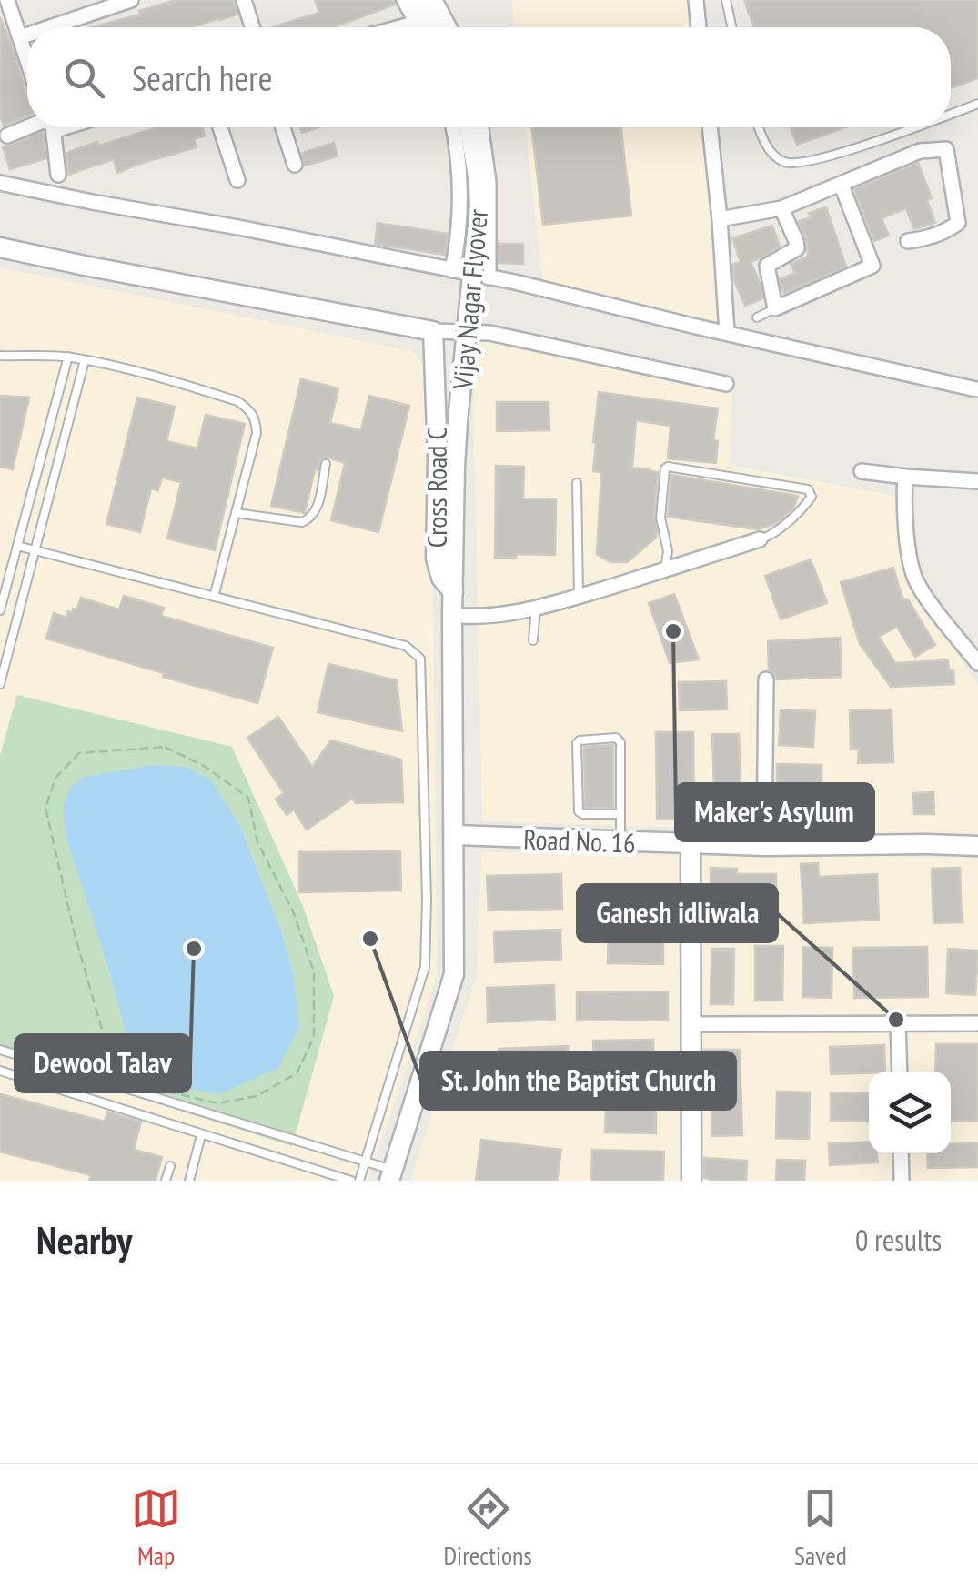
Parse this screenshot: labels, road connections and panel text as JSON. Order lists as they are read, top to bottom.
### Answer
{
  "streets": {
    "street": ["Vijay Nagar Flyover", "Cross Road C", "Road No. 16"]
  },
  "crossings": [
    ["Vijay Nagar Flyover", "Cross Road C"],
    ["Cross Road C", "Road No. 16"]
  ],
  "places": [
    "Maker's Asylum",
    "St. John the Baptist Church",
    "Dewool Talav",
    "Ganesh idliwala"
  ],
  "page": {
    "search": "Search here",
    "heading": ["Nearby", "0 results"],
    "nav": ["Map", "Directions", "Saved"]
  }
}
